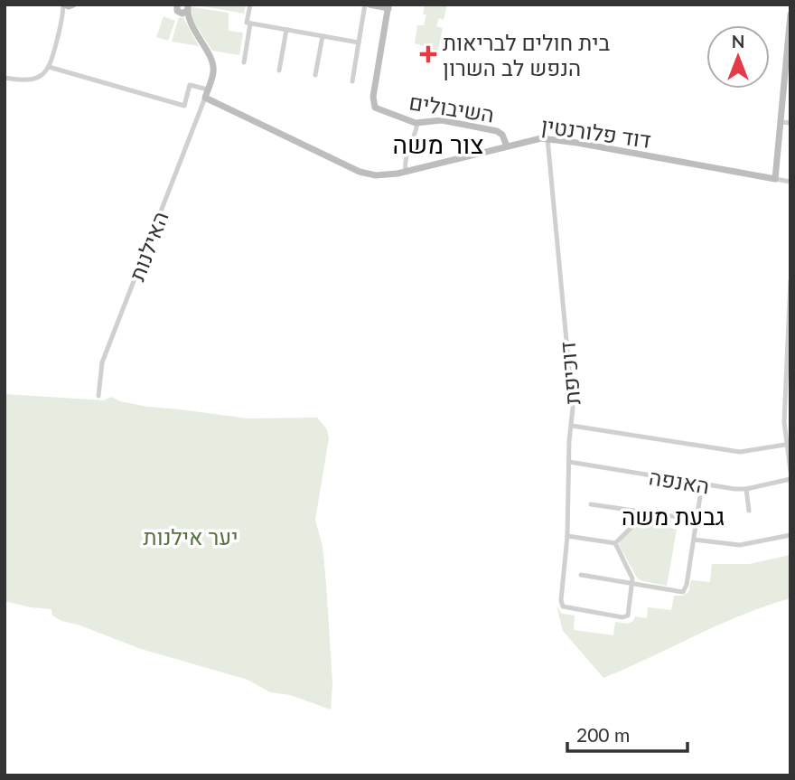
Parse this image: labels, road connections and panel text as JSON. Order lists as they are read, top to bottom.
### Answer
{
  "streets": {
    "street": [
      "השיבולים",
      "דוד פלורנטין",
      "האילנות",
      "דוכיפת",
      "האנפה"
    ]
  },
  "crossings": [
    ["השיבולים", "דוד פלורנטין"],
    ["דוד פלורנטין", "האילנות"],
    ["דוד פלורנטין", "דוכיפת"],
    ["דוכיפת", "האנפה"]
  ],
  "districts": ["צור משה", "גבעת משה"],
  "parks": ["יער אילנות"],
  "places": {
    "health": ["בית חולים לבריאות הנפש לב השרון"]
  },
  "scale_bar": "200 m",
  "north": "top"
}
